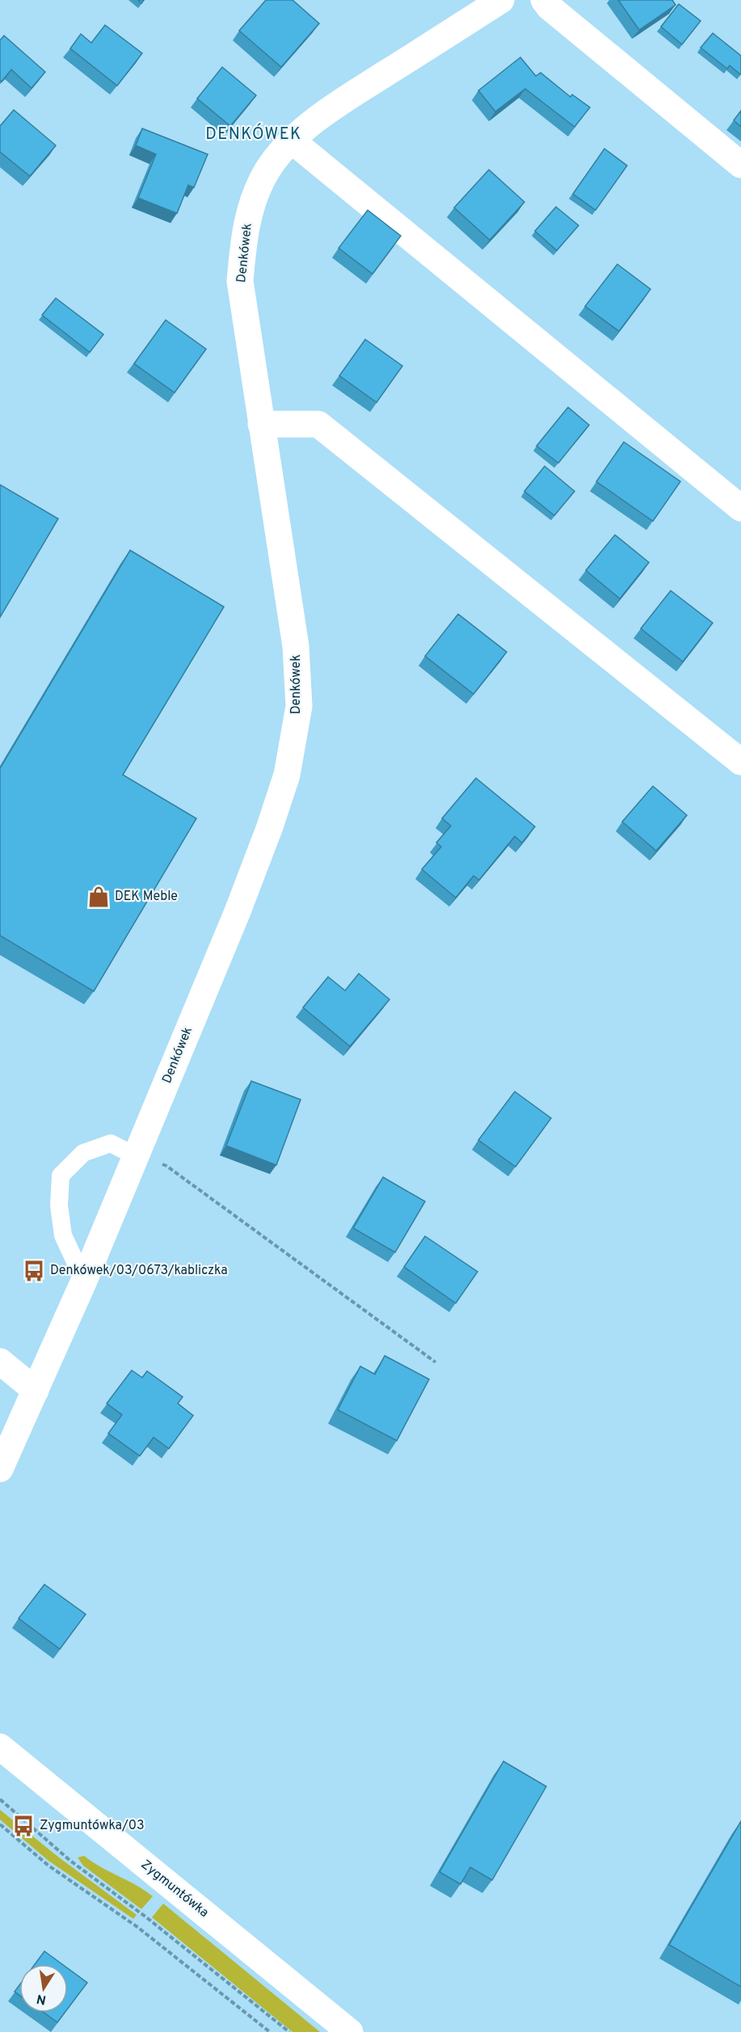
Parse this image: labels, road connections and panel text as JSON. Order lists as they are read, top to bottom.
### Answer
{
  "streets": {
    "street": ["Denkówek", "Zygmuntówka"]
  },
  "districts": ["DENKÓWEK"],
  "places": {
    "shop": ["DEK Meble"],
    "bus stop": ["Denkówek/03/0673/kabliczka", "Zygmuntówka/03"]
  },
  "north": "bottom"
}
